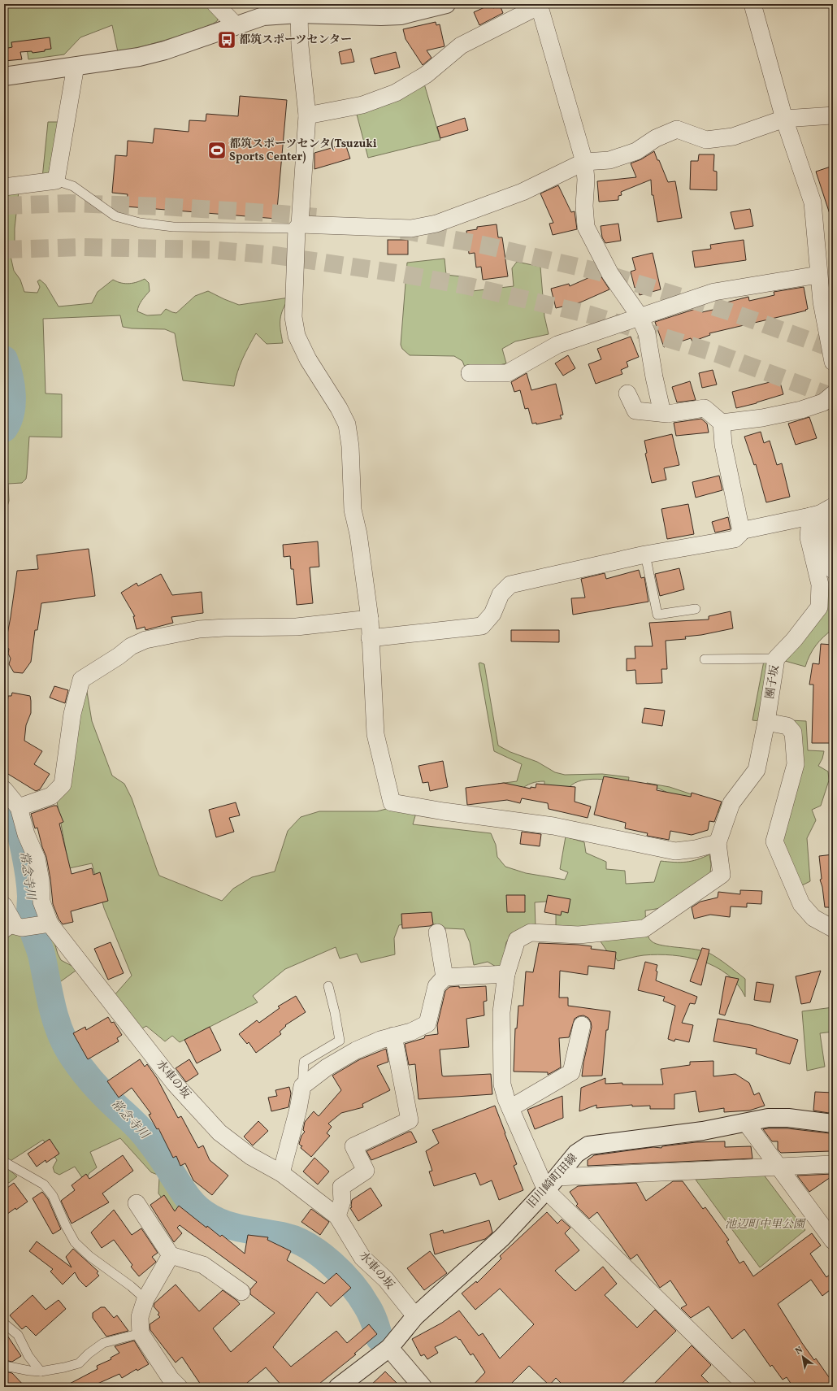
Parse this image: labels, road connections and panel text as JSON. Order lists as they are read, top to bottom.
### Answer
{
  "streets": {
    "main road": ["旧川崎町田線"],
    "street": ["團子坂", "水車の坂"]
  },
  "crossings": [
    ["水車の坂", "旧川崎町田線"]
  ],
  "water": ["常念寺川"],
  "parks": ["池辺町中里公園"],
  "places": {
    "bus stop": ["都筑スポーツセンター"],
    "sports": ["都筑スポーツセンタ(Tsuzuki Sports Center)"]
  },
  "north": "top left"
}
